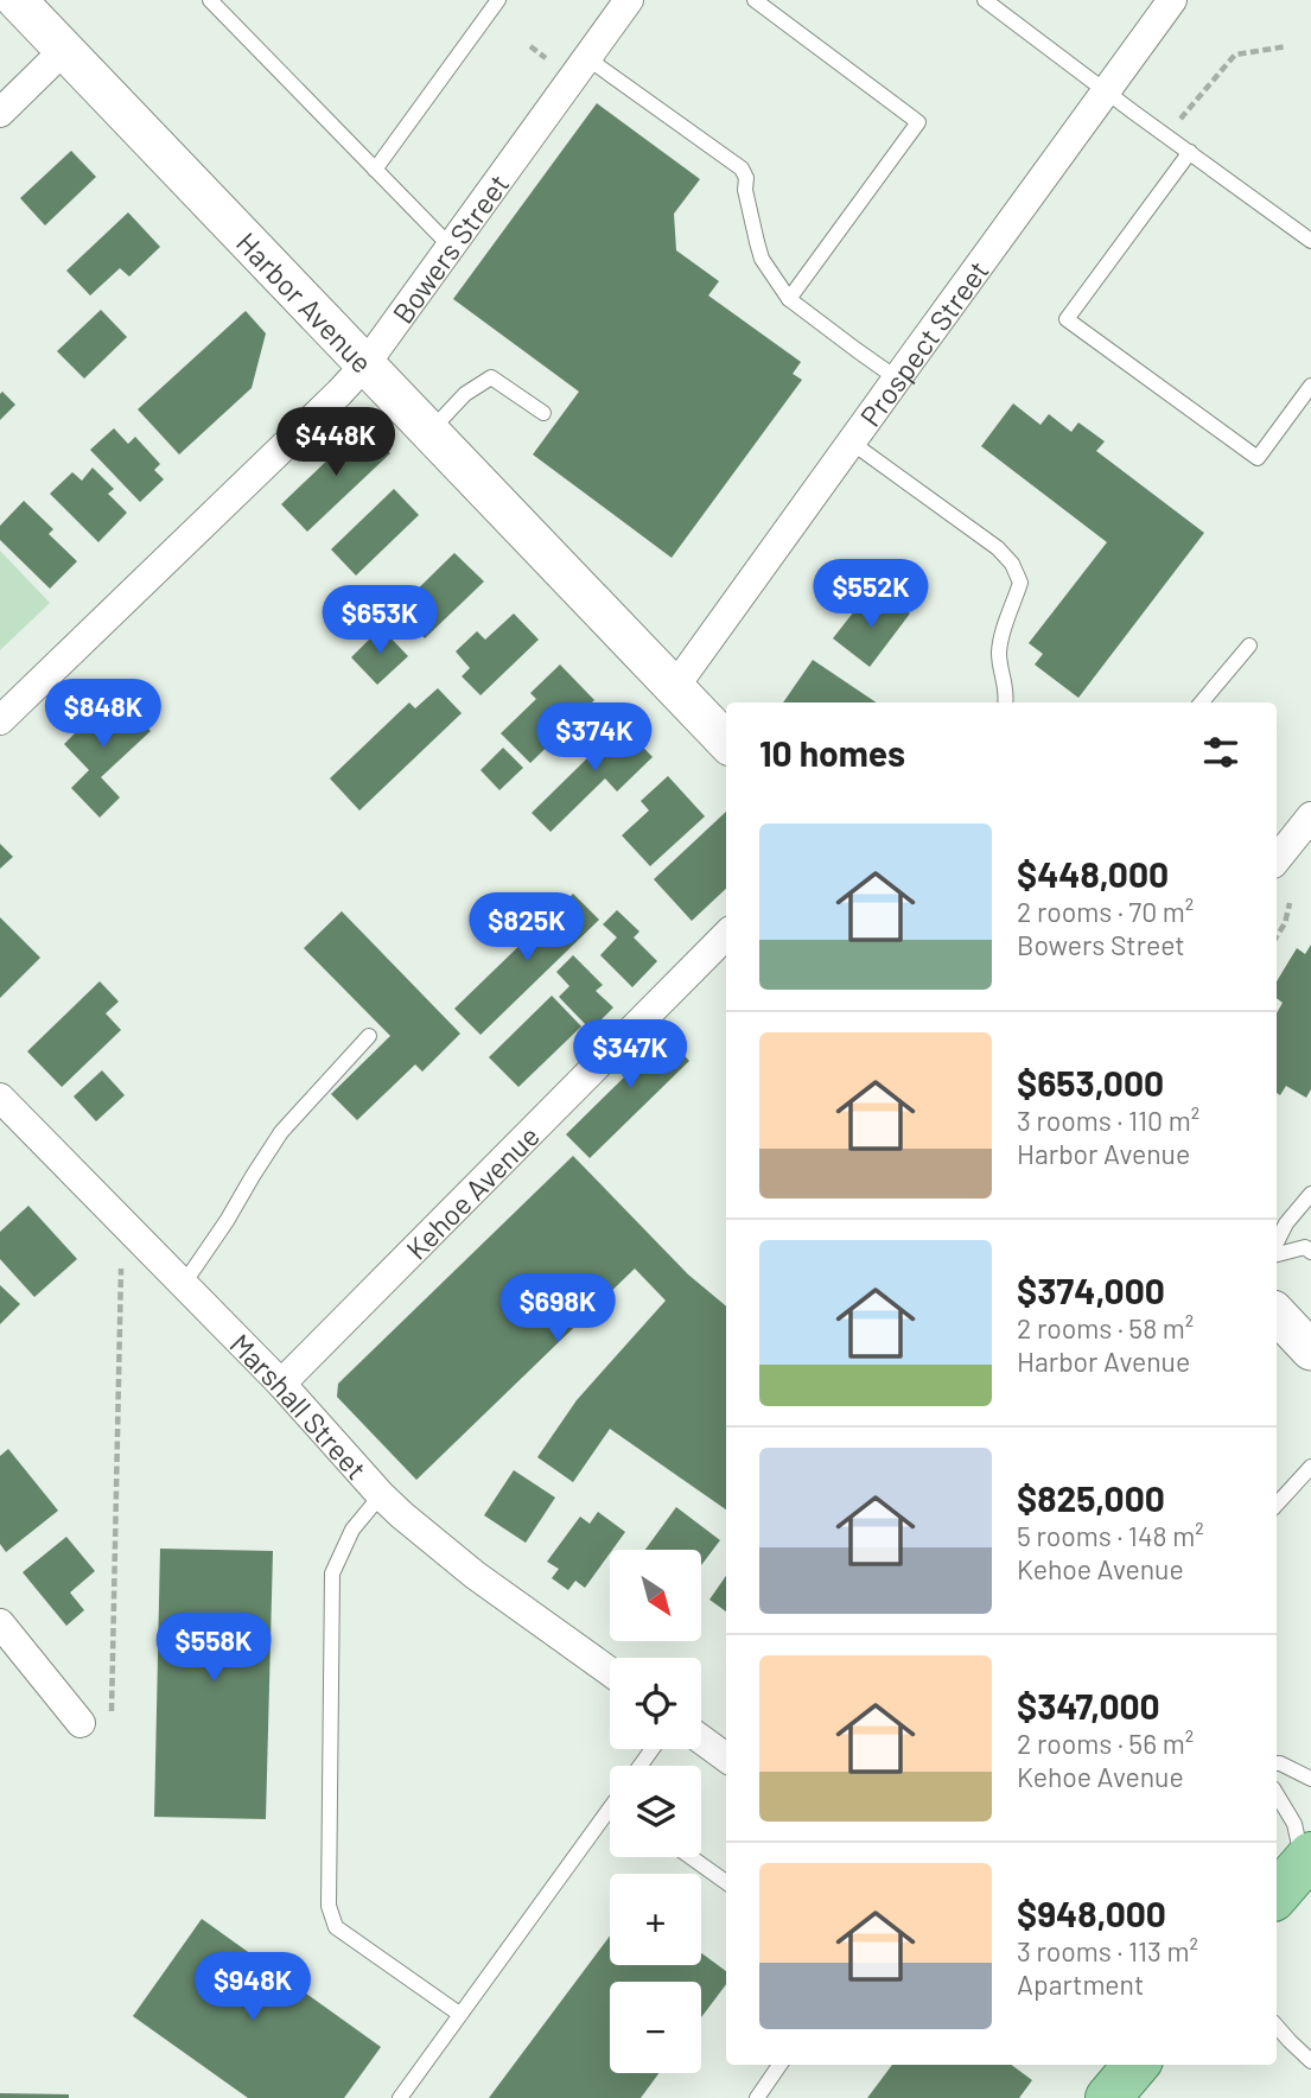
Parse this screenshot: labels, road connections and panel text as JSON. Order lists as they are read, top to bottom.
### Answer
{
  "streets": {
    "street": [
      "Bowers Street",
      "Harbor Avenue",
      "Prospect Street",
      "Kehoe Avenue",
      "Marshall Street"
    ]
  },
  "crossings": [
    ["Bowers Street", "Harbor Avenue"],
    ["Harbor Avenue", "Prospect Street"],
    ["Kehoe Avenue", "Marshall Street"]
  ],
  "north": "bottom right",
  "page": {
    "price": [
      "$448K",
      "$552K",
      "$653K",
      "$848K",
      "$374K",
      "$825K",
      "$347K",
      "$698K",
      "$558K",
      "$948K"
    ],
    "heading": "10 homes",
    "list": [
      {
        "name": "$448,000",
        "note": "2 rooms · 70 m² · Bowers Street"
      },
      {
        "name": "$653,000",
        "note": "3 rooms · 110 m² · Harbor Avenue"
      },
      {
        "name": "$374,000",
        "note": "2 rooms · 58 m² · Harbor Avenue"
      },
      {
        "name": "$825,000",
        "note": "5 rooms · 148 m² · Kehoe Avenue"
      },
      {
        "name": "$347,000",
        "note": "2 rooms · 56 m² · Kehoe Avenue"
      },
      {
        "name": "$948,000",
        "note": "3 rooms · 113 m² · Apartment"
      }
    ],
    "map_buttons": ["+", "−"]
  }
}
